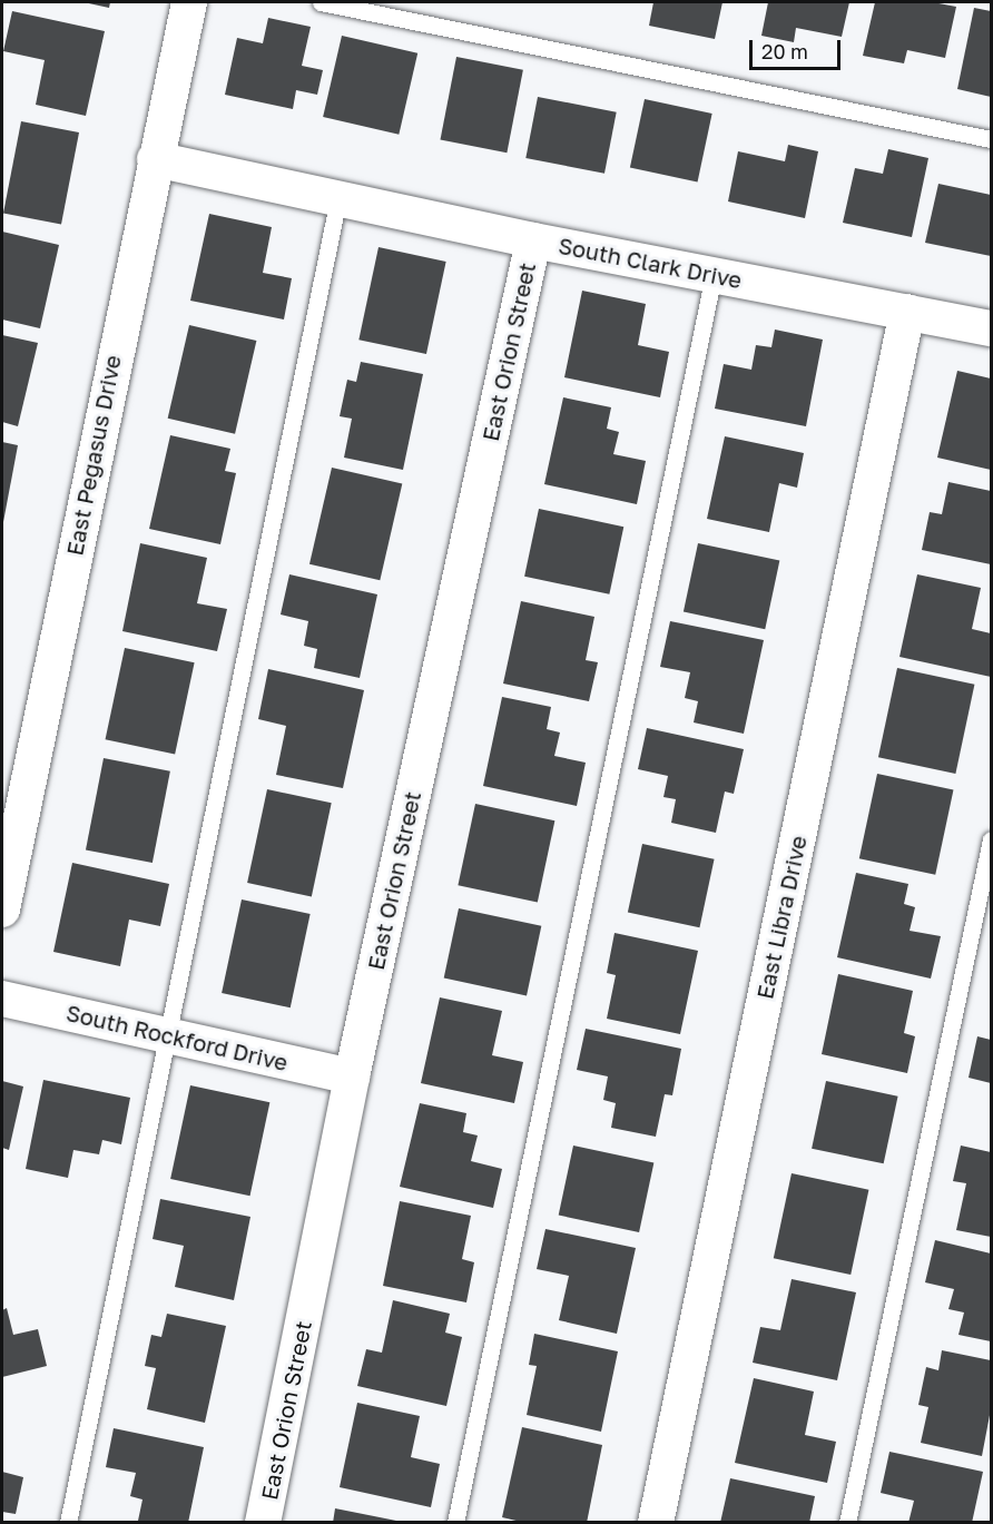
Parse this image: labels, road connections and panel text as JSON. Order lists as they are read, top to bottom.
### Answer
{
  "streets": {
    "street": [
      "South Clark Drive",
      "East Orion Street",
      "East Pegasus Drive",
      "East Libra Drive",
      "South Rockford Drive"
    ]
  },
  "crossings": [
    ["South Clark Drive", "East Orion Street"],
    ["South Clark Drive", "East Pegasus Drive"],
    ["South Clark Drive", "East Libra Drive"],
    ["East Orion Street", "South Rockford Drive"]
  ],
  "scale_bar": "20 m"
}
